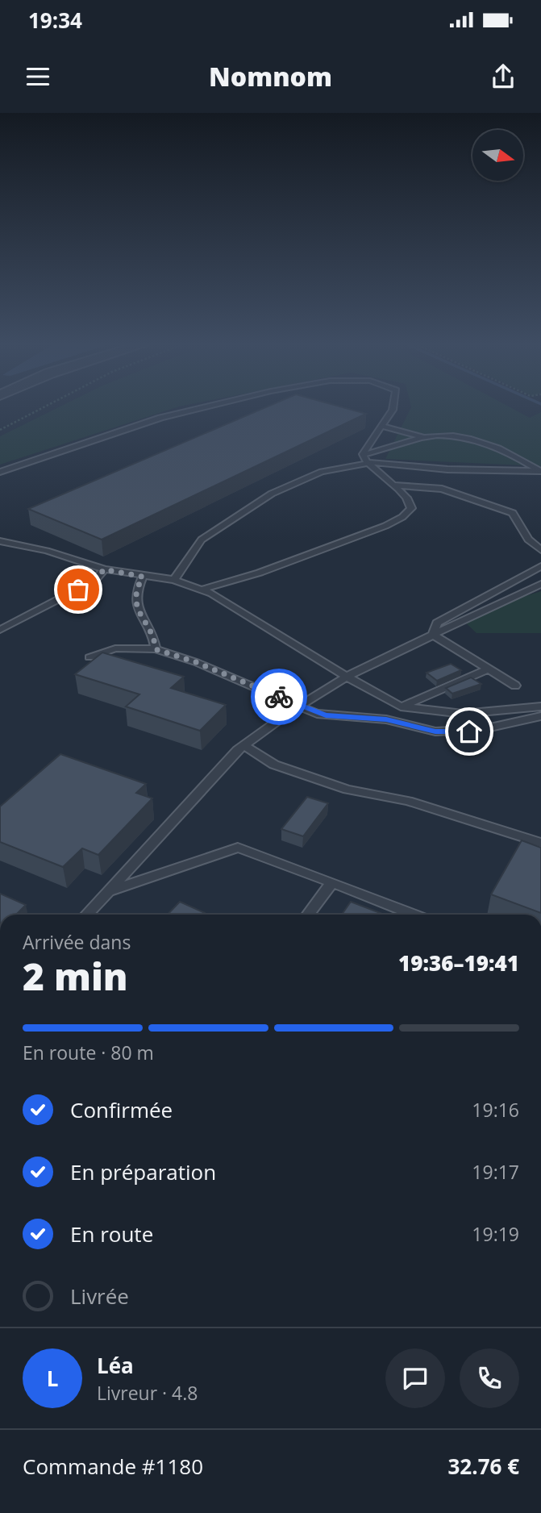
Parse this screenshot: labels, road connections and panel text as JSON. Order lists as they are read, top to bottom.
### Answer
{
  "north": "right",
  "page": {
    "status": "19:34",
    "header": "Nomnom",
    "heading": ["2 min", "Arrivée dans", "19:36–19:41"],
    "panel": [
      "Léa",
      "Livreur · 4.8",
      "Commande #1180",
      "32.76 €"
    ],
    "bar": "En route · 80 m",
    "list": [
      ["Confirmée", "19:16"],
      ["En préparation", "19:17"],
      ["En route", "19:19"],
      "Livrée"
    ],
    "round": "L"
  }
}
